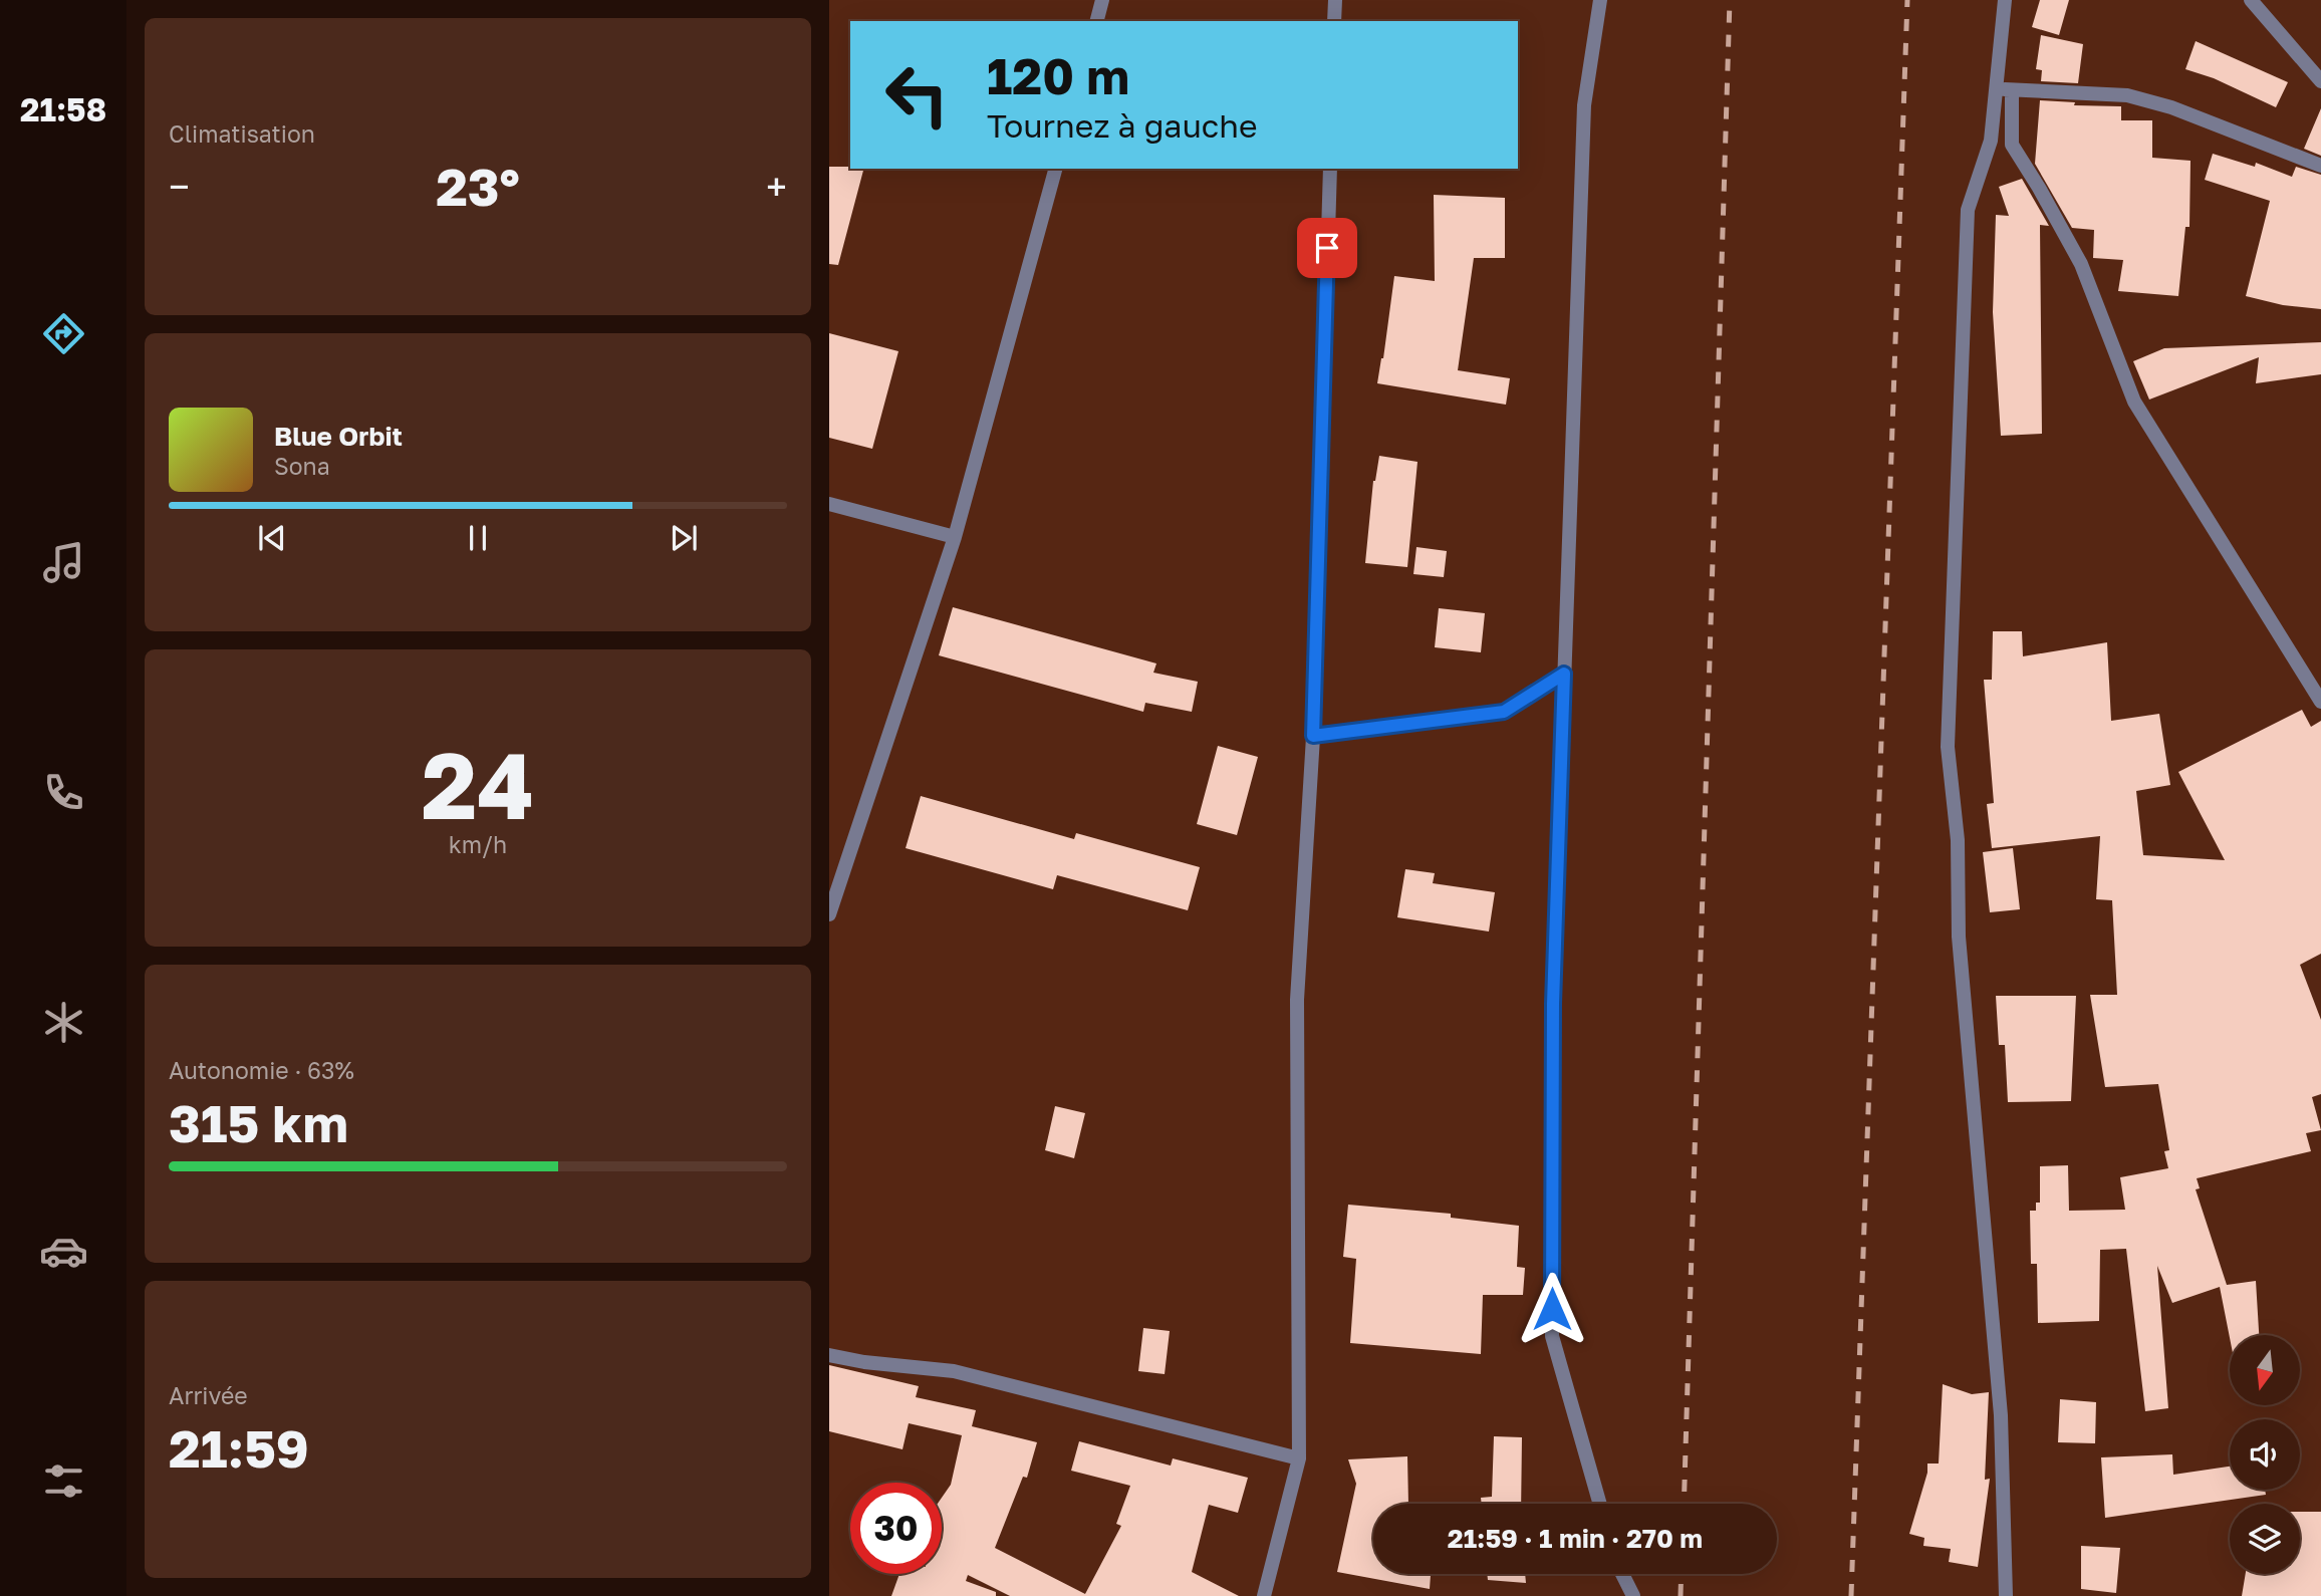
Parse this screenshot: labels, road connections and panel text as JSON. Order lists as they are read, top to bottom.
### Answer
{
  "north": "bottom",
  "page": {
    "tabs": "21:58",
    "tile": [
      "Climatisation",
      ["24", "km/h"],
      ["Autonomie · 63%", "315 km"],
      ["Arrivée", "21:59"]
    ],
    "turn": ["120 m", "Tournez à gauche"],
    "heat": ["−", "23°", "+"],
    "song": ["Blue Orbit", "Sona"],
    "limit": "30",
    "trip": "21:59 · 1 min · 270 m"
  }
}
